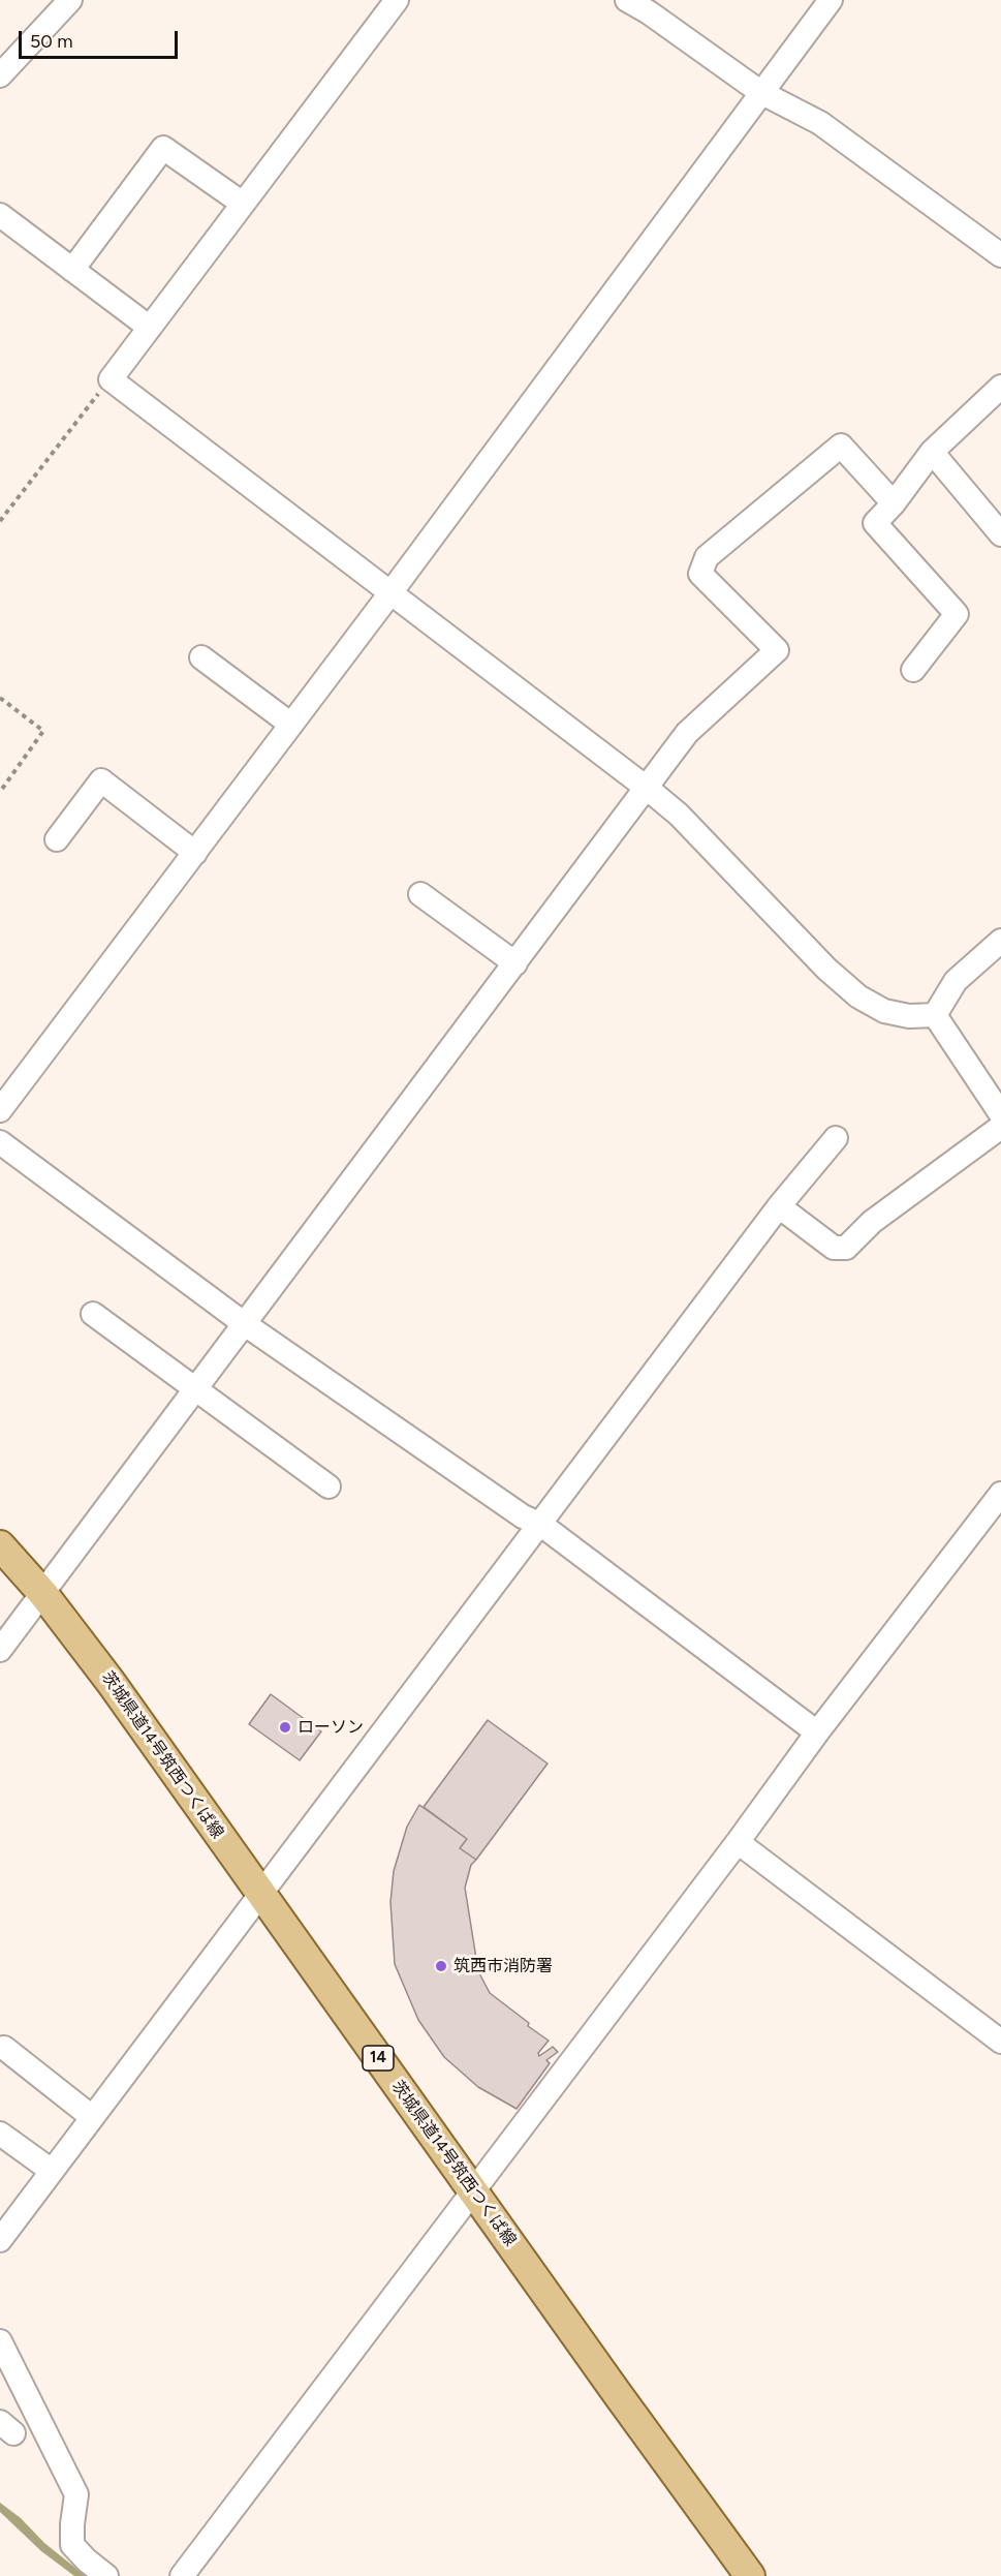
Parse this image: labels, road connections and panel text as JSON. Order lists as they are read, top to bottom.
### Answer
{
  "streets": {
    "main road": ["茨城県道14号筑西つくば線", "14"]
  },
  "places": ["ローソン", "筑西市消防署"],
  "scale_bar": "50 m"
}
